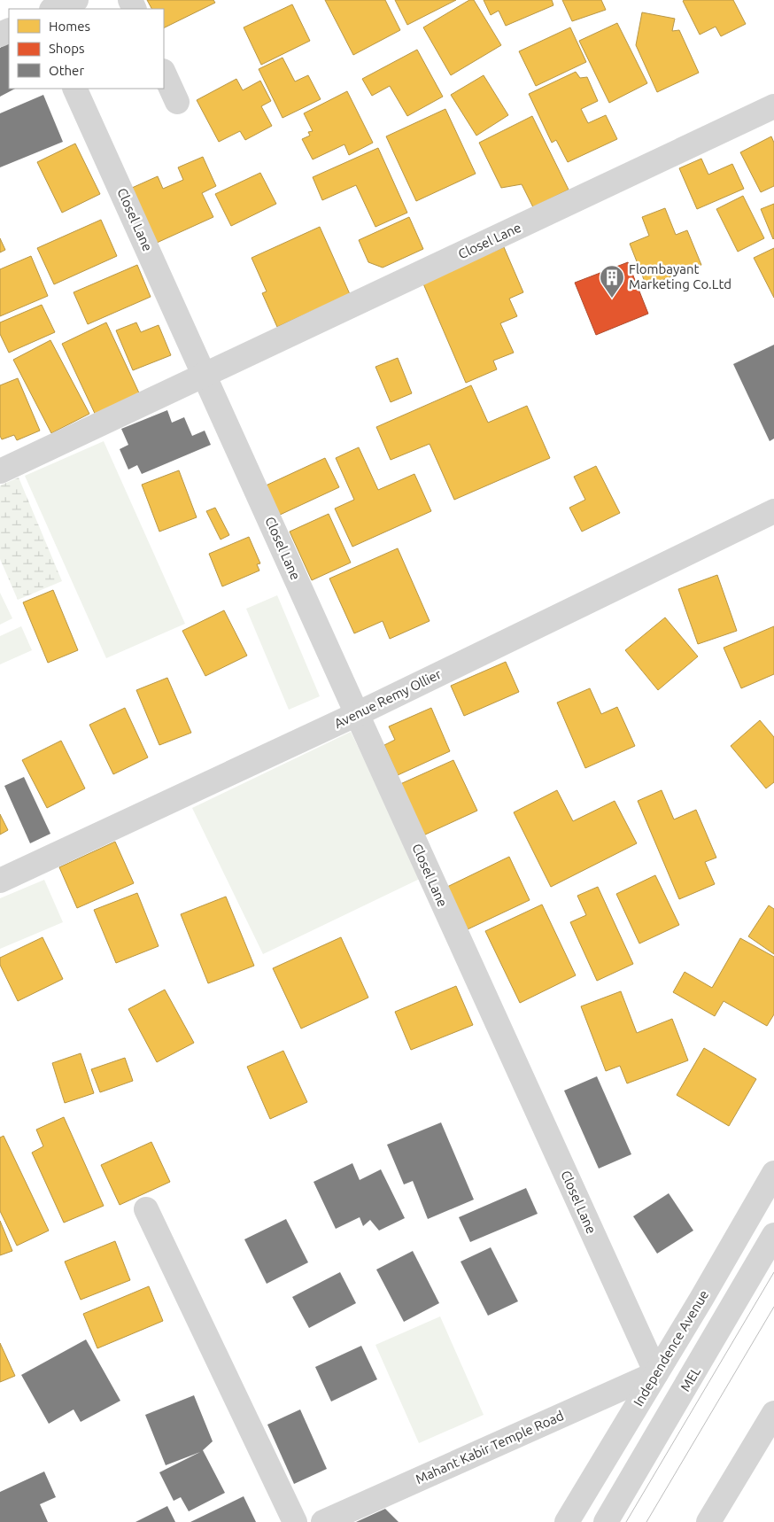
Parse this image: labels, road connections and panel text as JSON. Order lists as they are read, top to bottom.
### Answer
{
  "streets": {
    "street": [
      "Closel Lane",
      "Avenue Remy Ollier",
      "Independence Avenue",
      "MEL",
      "Mahant Kabir Temple Road"
    ]
  },
  "crossings": [
    ["Closel Lane", "Avenue Remy Ollier"],
    ["Closel Lane", "Independence Avenue"],
    ["Closel Lane", "Mahant Kabir Temple Road"],
    ["Independence Avenue", "Mahant Kabir Temple Road"]
  ],
  "places": {
    "building": ["Flombayant Marketing Co.Ltd"]
  },
  "legend": ["Homes", "Shops", "Other"]
}
